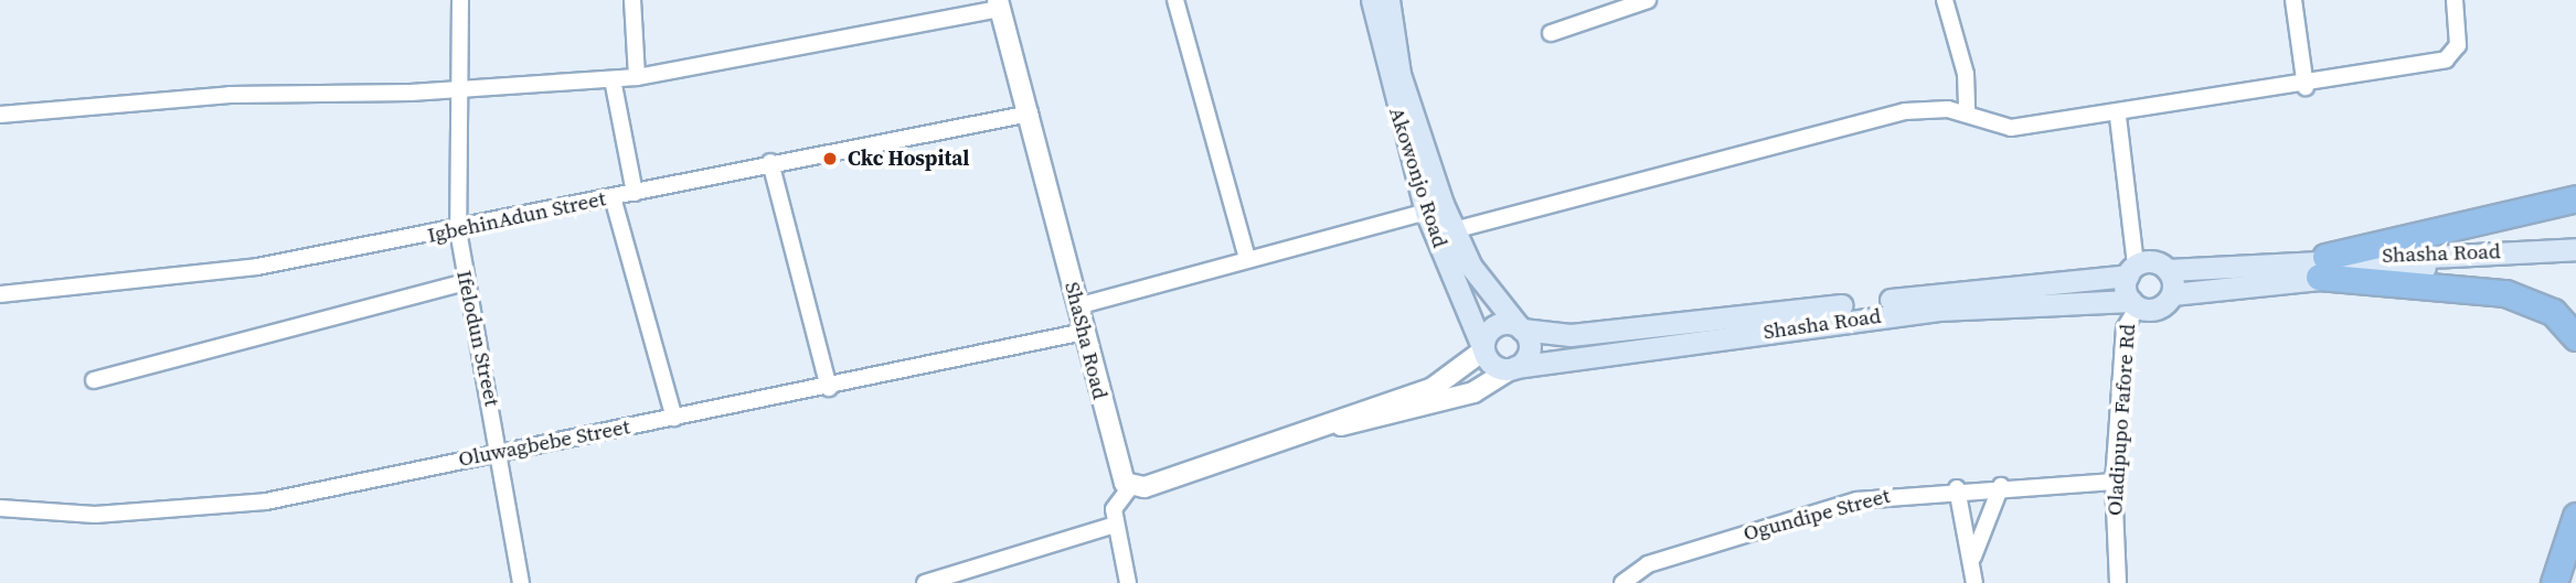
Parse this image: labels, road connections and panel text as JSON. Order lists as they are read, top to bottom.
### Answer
{
  "streets": {
    "main road": ["Akowonjo Road", "Shasha Road"],
    "street": [
      "IgbehinAdun Street",
      "Ifelodun Street",
      "ShaSha Road",
      "Oladipupo Fafore Rd",
      "Oluwagbebe Street",
      "Ogundipe Street"
    ]
  },
  "crossings": [
    ["Akowonjo Road", "Shasha Road"],
    ["IgbehinAdun Street", "Ifelodun Street"],
    ["IgbehinAdun Street", "ShaSha Road"],
    ["Shasha Road", "Oladipupo Fafore Rd"],
    ["Ifelodun Street", "Oluwagbebe Street"],
    ["ShaSha Road", "Oluwagbebe Street"],
    ["Oladipupo Fafore Rd", "Ogundipe Street"]
  ],
  "places": ["Ckc Hospital"]
}
